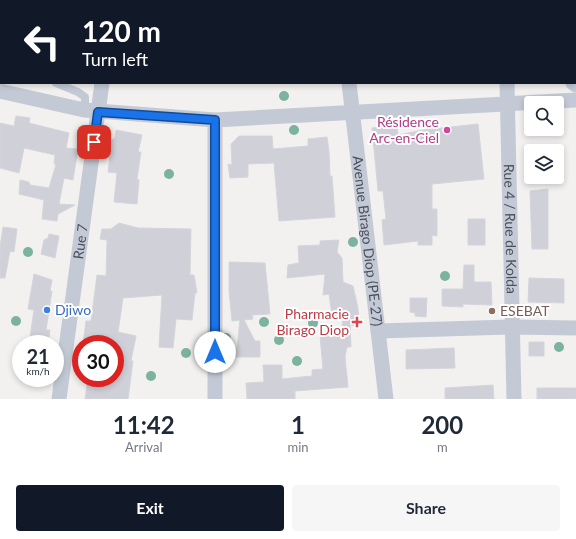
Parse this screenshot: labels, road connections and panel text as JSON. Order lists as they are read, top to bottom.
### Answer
{
  "streets": {
    "street": ["Rue 4 / Rue de Kolda", "Rue 7", "Avenue Birago Diop (PE-27)"]
  },
  "places": {
    "other": ["Résidence Arc-en-Ciel", "Djiwo", "ESEBAT"],
    "health": ["Pharmacie Birago Diop"]
  },
  "page": {
    "turn": ["120 m", "Turn left"],
    "speed": "21 km/h",
    "limit": "30",
    "eta": [
      "11:42",
      "Arrival",
      "1",
      "min",
      "200",
      "m"
    ],
    "buttons": ["Exit", "Share"]
  }
}
